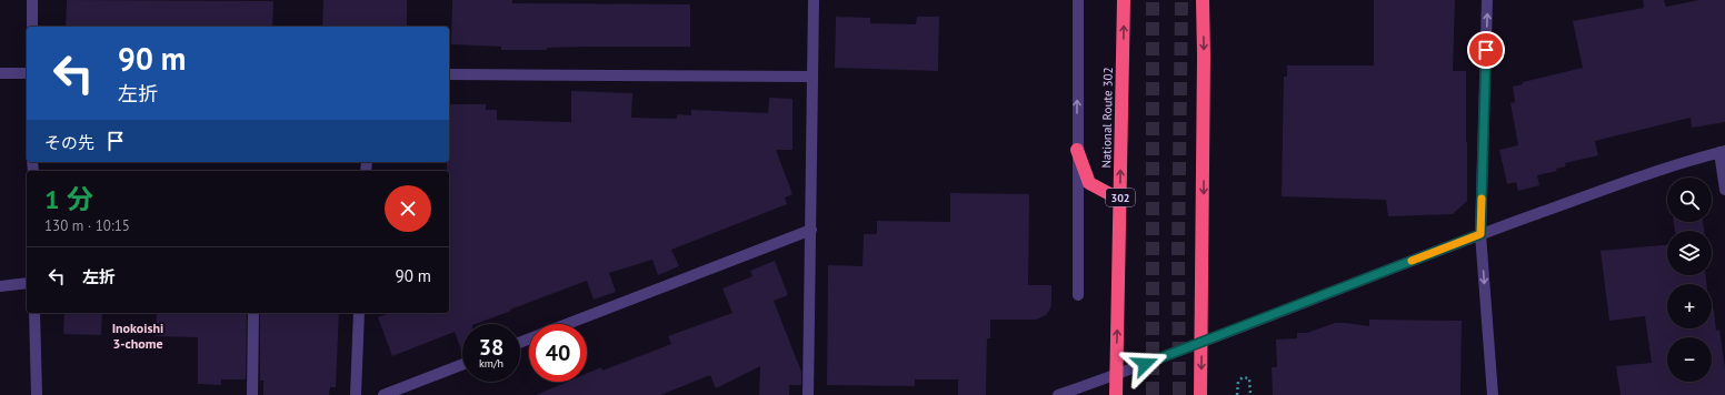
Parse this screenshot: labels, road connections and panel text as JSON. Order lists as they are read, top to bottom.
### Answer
{
  "streets": {
    "highway": ["National Route 302", "302"]
  },
  "districts": ["Inokoishi 3-chome"],
  "page": {
    "turn": ["90 m", "左折"],
    "then": "その先",
    "heading": ["1 分", "130 m · 10:15"],
    "map_buttons": ["+", "−"],
    "list": [
      {
        "name": "左折",
        "value": "90 m"
      }
    ],
    "speed": "38 km/h",
    "limit": "40"
  }
}
